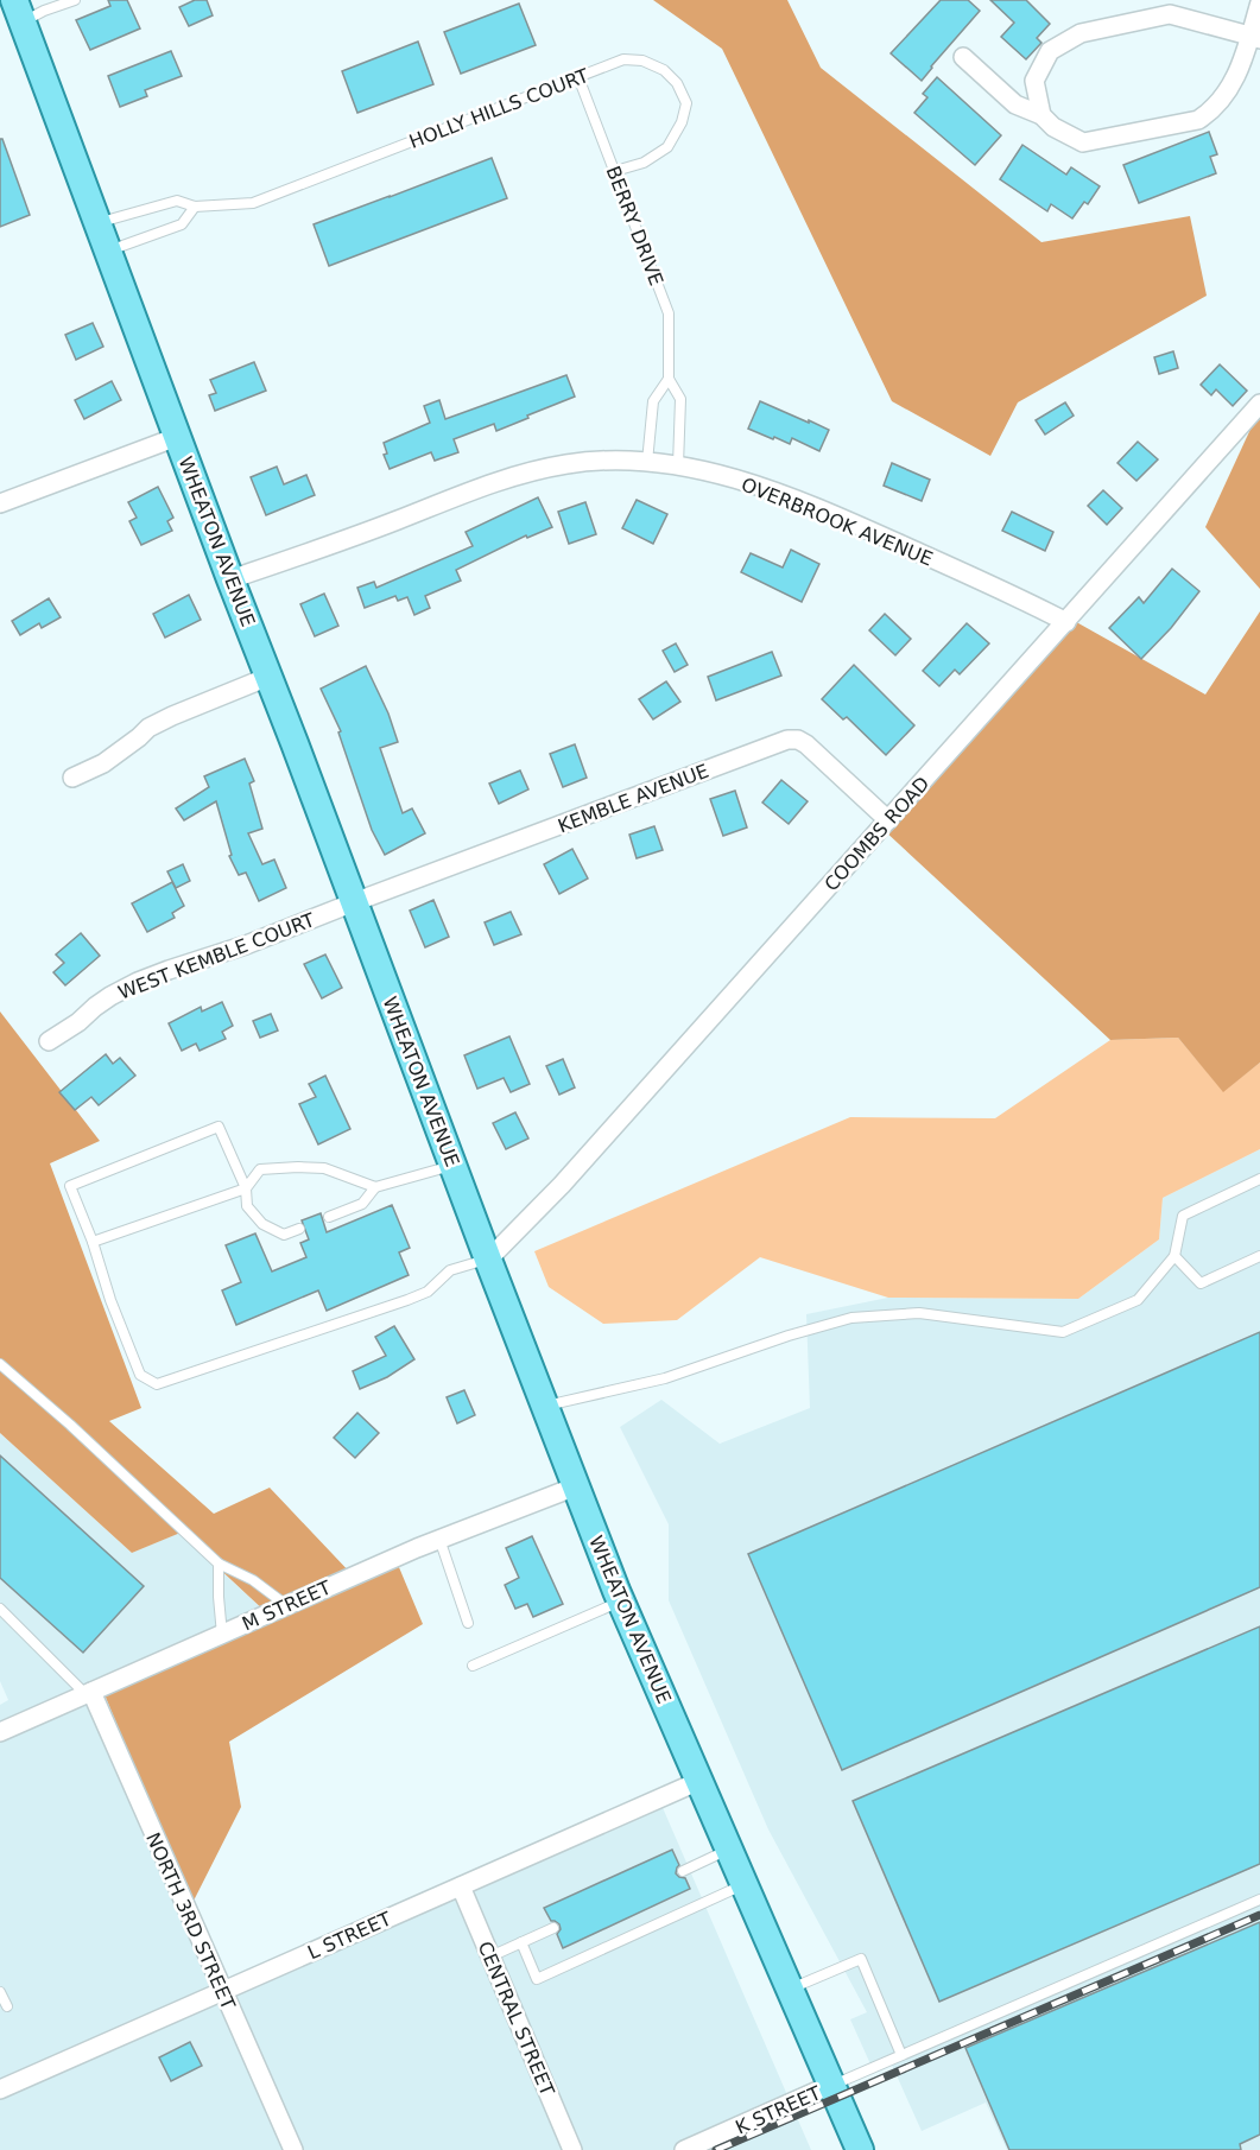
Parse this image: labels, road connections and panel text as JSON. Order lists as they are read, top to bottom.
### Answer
{
  "streets": {
    "main road": ["WHEATON AVENUE"],
    "street": [
      "OVERBROOK AVENUE",
      "KEMBLE AVENUE",
      "COOMBS ROAD",
      "WEST KEMBLE COURT",
      "M STREET",
      "NORTH 3RD STREET",
      "L STREET",
      "CENTRAL STREET",
      "K STREET"
    ],
    "lane": ["HOLLY HILLS COURT", "BERRY DRIVE"]
  },
  "crossings": [
    ["HOLLY HILLS COURT", "BERRY DRIVE"],
    ["HOLLY HILLS COURT", "WHEATON AVENUE"],
    ["BERRY DRIVE", "OVERBROOK AVENUE"],
    ["OVERBROOK AVENUE", "WHEATON AVENUE"],
    ["OVERBROOK AVENUE", "COOMBS ROAD"],
    ["WHEATON AVENUE", "KEMBLE AVENUE"],
    ["WHEATON AVENUE", "COOMBS ROAD"],
    ["WHEATON AVENUE", "WEST KEMBLE COURT"],
    ["WHEATON AVENUE", "M STREET"],
    ["WHEATON AVENUE", "L STREET"],
    ["WHEATON AVENUE", "K STREET"],
    ["KEMBLE AVENUE", "COOMBS ROAD"],
    ["KEMBLE AVENUE", "WEST KEMBLE COURT"],
    ["M STREET", "NORTH 3RD STREET"],
    ["NORTH 3RD STREET", "L STREET"],
    ["L STREET", "CENTRAL STREET"]
  ]
}
